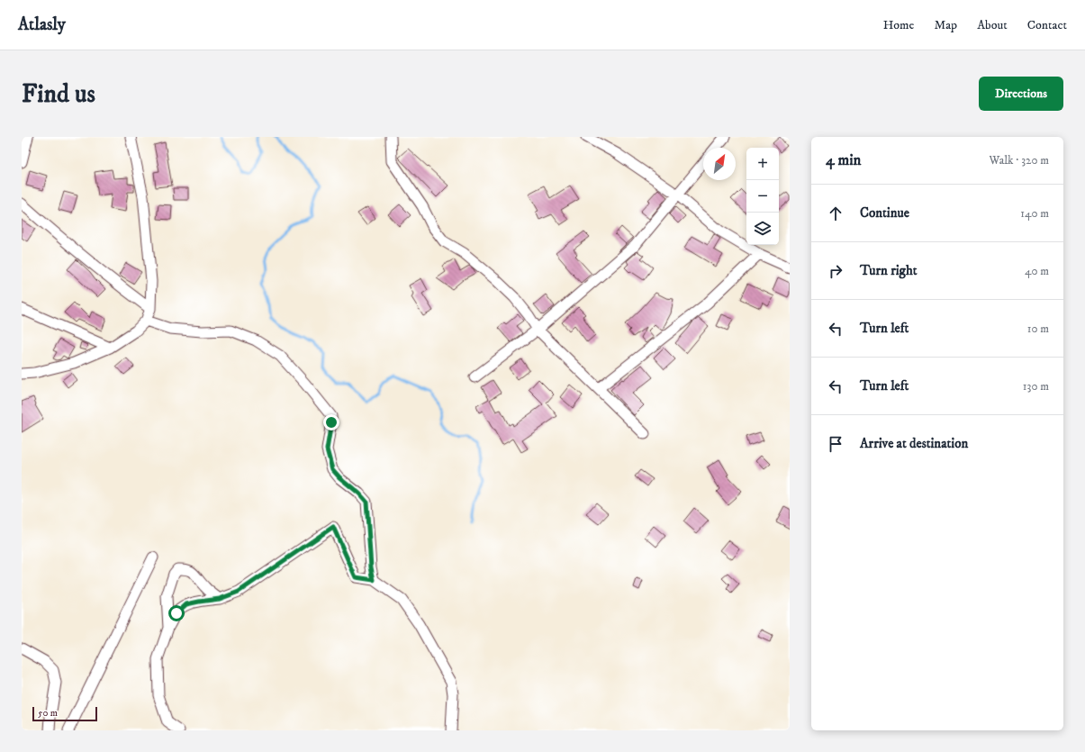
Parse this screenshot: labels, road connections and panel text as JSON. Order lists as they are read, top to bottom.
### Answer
{
  "scale_bar": "50 m",
  "north": "top right",
  "page": {
    "header": "Atlasly",
    "nav": [
      "Home",
      "Map",
      "About",
      "Contact"
    ],
    "buttons": "Directions",
    "title": "Find us",
    "heading": ["4 min", "Walk · 320 m"],
    "map_buttons": ["+", "−"],
    "list": [
      ["Continue", "140 m"],
      ["Turn right", "40 m"],
      ["Turn left", "10 m"],
      ["Turn left", "130 m"],
      "Arrive at destination"
    ],
    "scale": "50 m"
  }
}
